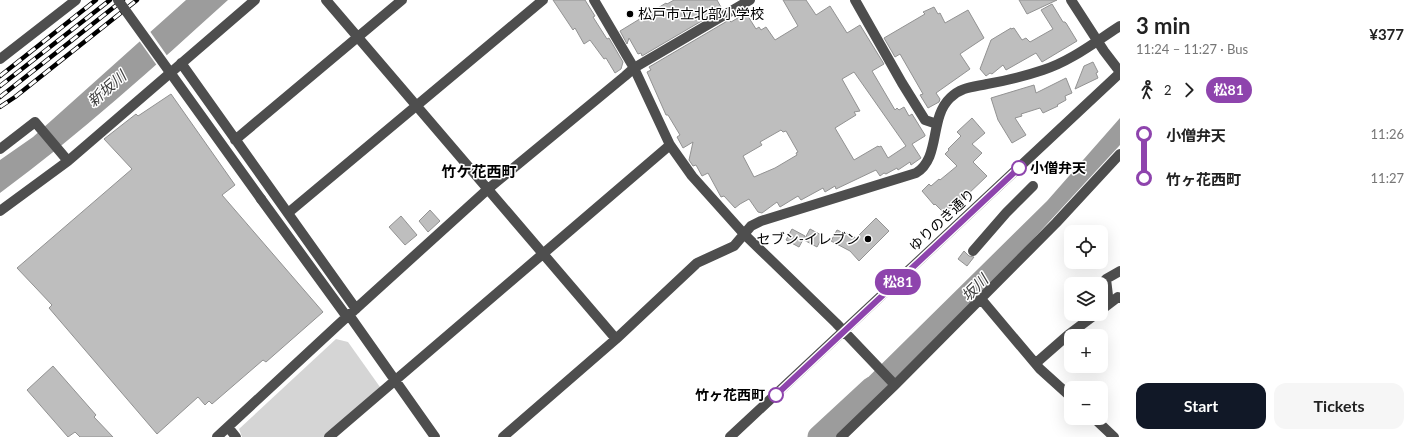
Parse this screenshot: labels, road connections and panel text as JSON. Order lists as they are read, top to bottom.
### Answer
{
  "streets": {
    "street": ["ゆりのき通り"]
  },
  "districts": ["竹ケ花西町"],
  "water": ["新坂川", "坂川"],
  "places": [
    "松戸市立北部小学校",
    "小僧弁天",
    "セブン-イレブン",
    "竹ヶ花西町"
  ],
  "lines": ["bus line 松81"],
  "page": {
    "on_map": "松81",
    "heading": ["3 min", "11:24 – 11:27 · Bus", "¥377"],
    "legs": ["2", "松81"],
    "list": [
      {
        "name": "小僧弁天",
        "value": "11:26"
      },
      {
        "name": "竹ヶ花西町",
        "value": "11:27"
      }
    ],
    "map_buttons": ["+", "−"],
    "buttons": ["Start", "Tickets"]
  }
}
